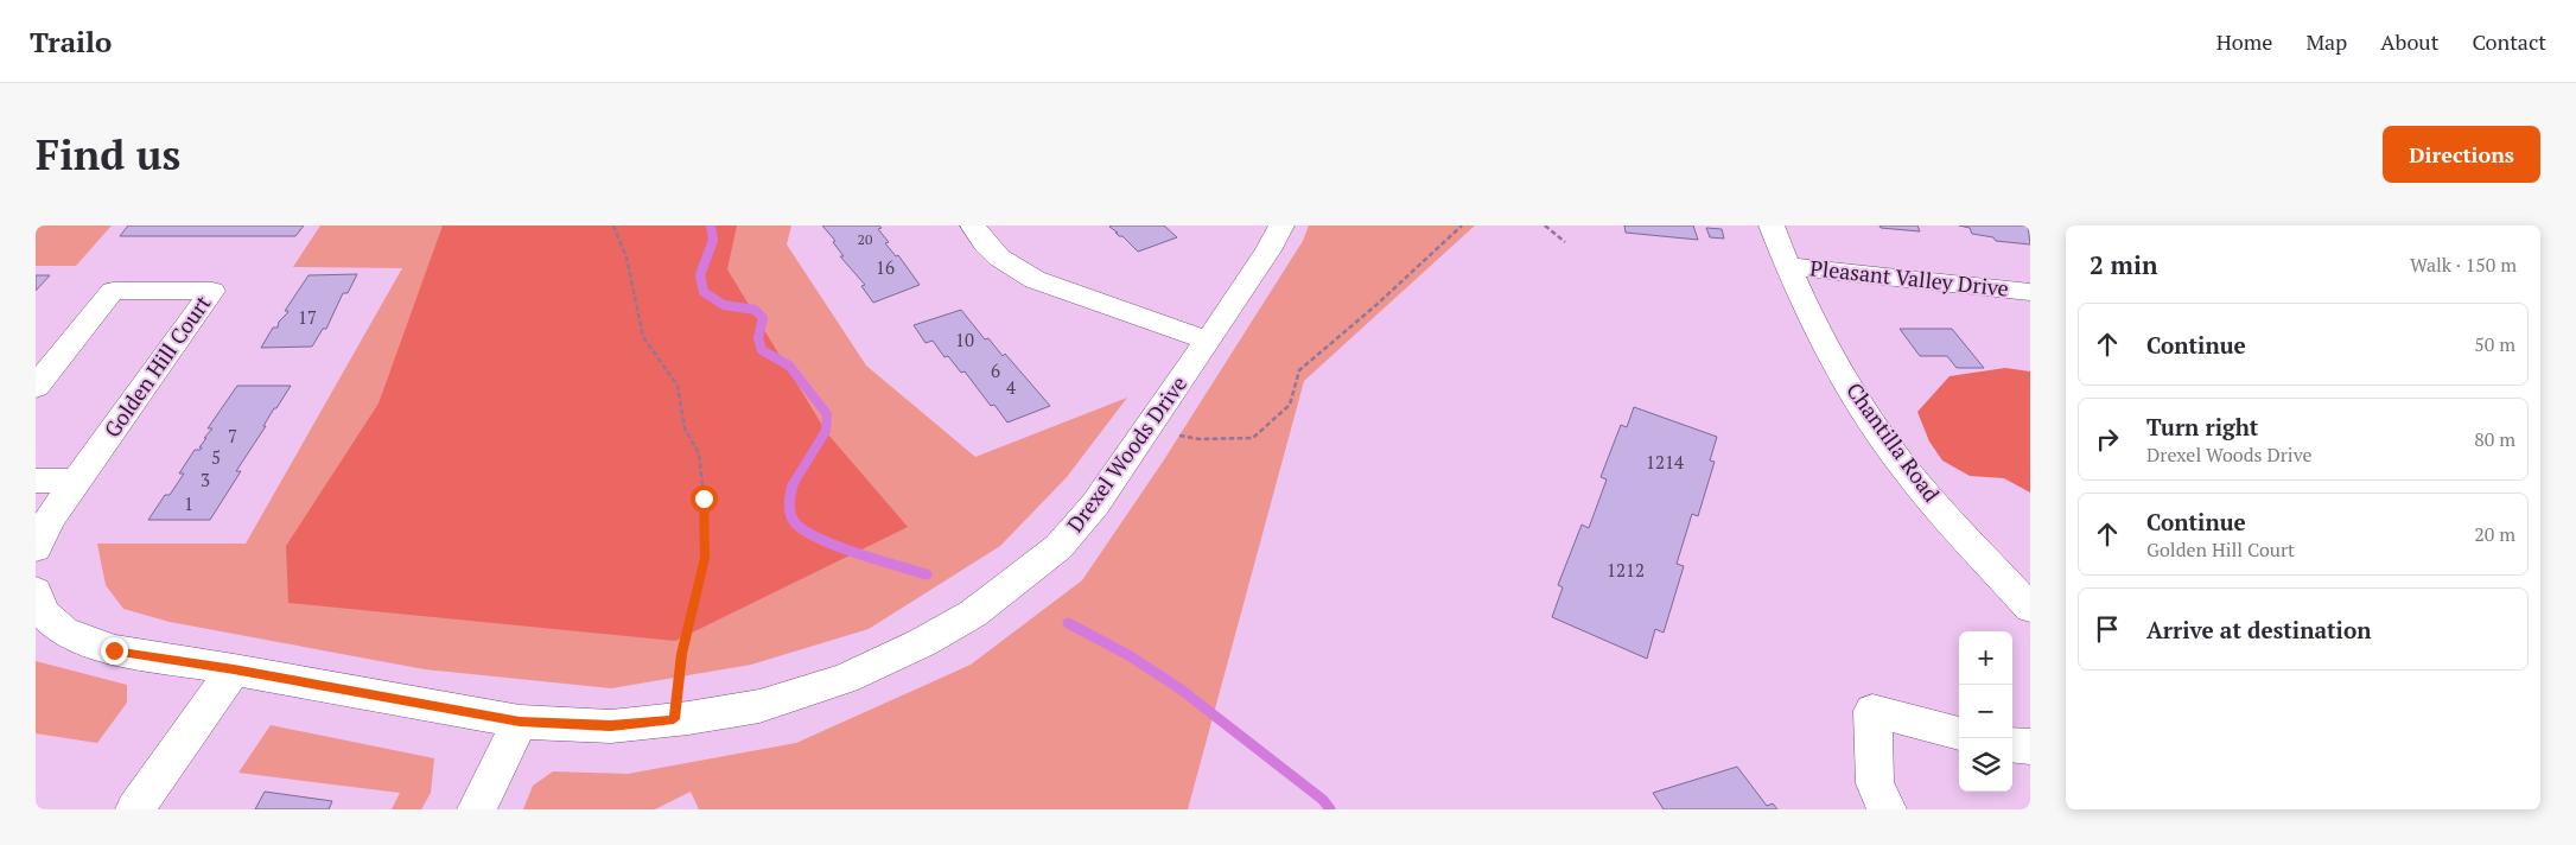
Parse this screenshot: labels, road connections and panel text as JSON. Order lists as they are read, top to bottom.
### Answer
{
  "streets": {
    "street": [
      "Pleasant Valley Drive",
      "Golden Hill Court",
      "Chantilla Road",
      "Drexel Woods Drive"
    ]
  },
  "crossings": [
    ["Pleasant Valley Drive", "Chantilla Road"]
  ],
  "house_numbers": [
    "20",
    "16",
    "17",
    "10",
    "6",
    "4",
    "7",
    "5",
    "1214",
    "3",
    "1",
    "1212"
  ],
  "page": {
    "header": "Trailo",
    "nav": [
      "Home",
      "Map",
      "About",
      "Contact"
    ],
    "buttons": "Directions",
    "title": "Find us",
    "heading": ["2 min", "Walk · 150 m"],
    "list": [
      ["Continue", "50 m"],
      ["Turn right", "Drexel Woods Drive", "80 m"],
      ["Continue", "Golden Hill Court", "20 m"],
      "Arrive at destination"
    ],
    "map_buttons": ["+", "−"]
  }
}
